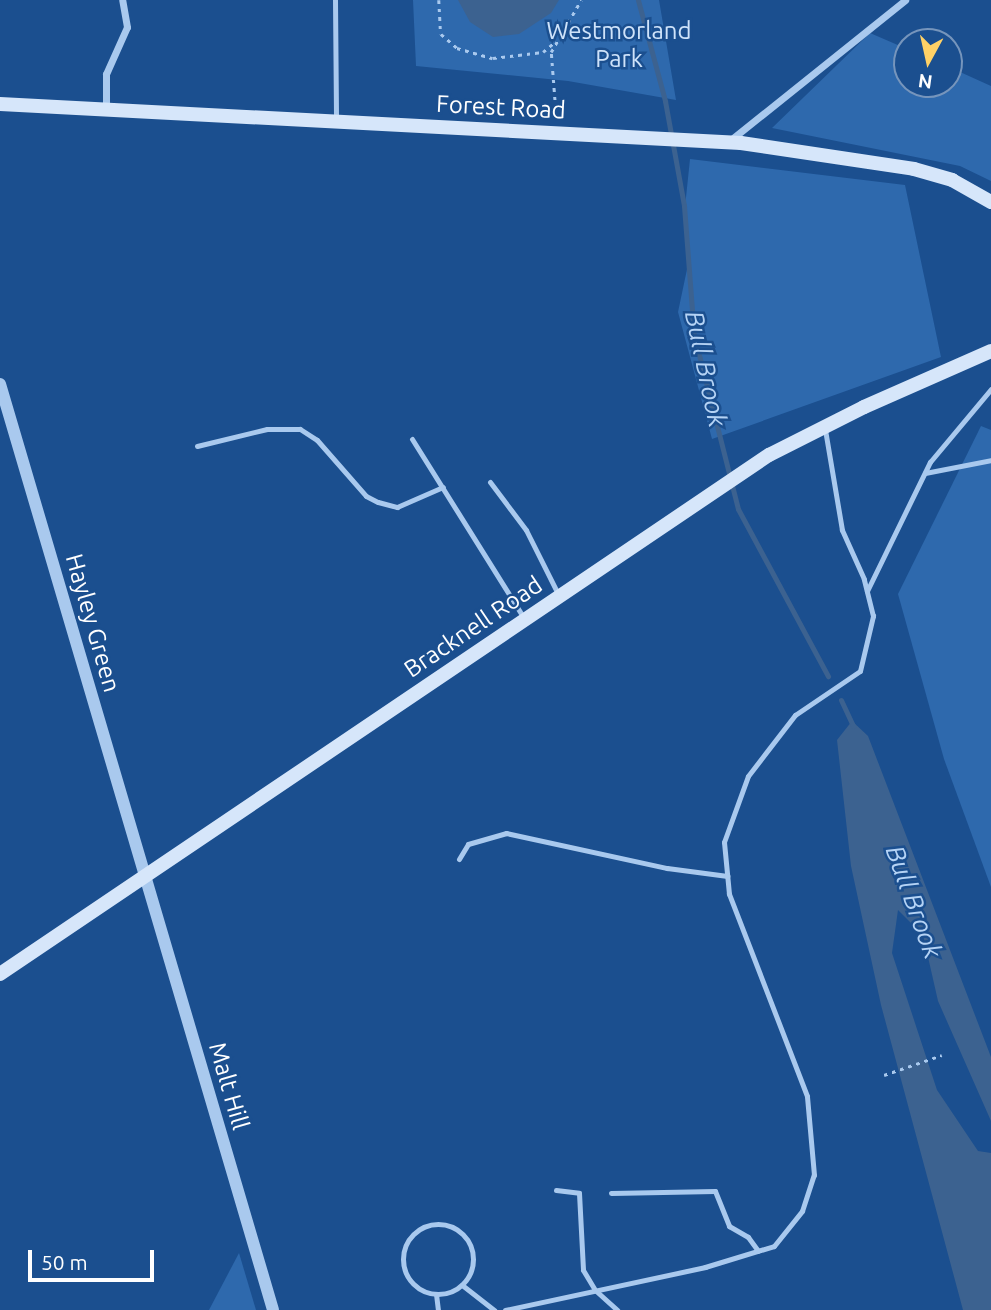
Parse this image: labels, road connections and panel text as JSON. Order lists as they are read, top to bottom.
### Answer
{
  "streets": {
    "main road": ["Forest Road", "Bracknell Road"],
    "street": ["Hayley Green", "Malt Hill"]
  },
  "crossings": [
    ["Hayley Green", "Bracknell Road"],
    ["Hayley Green", "Malt Hill"],
    ["Bracknell Road", "Malt Hill"]
  ],
  "water": ["Bull Brook"],
  "parks": ["Westmorland Park"],
  "scale_bar": "50 m",
  "north": "bottom"
}
